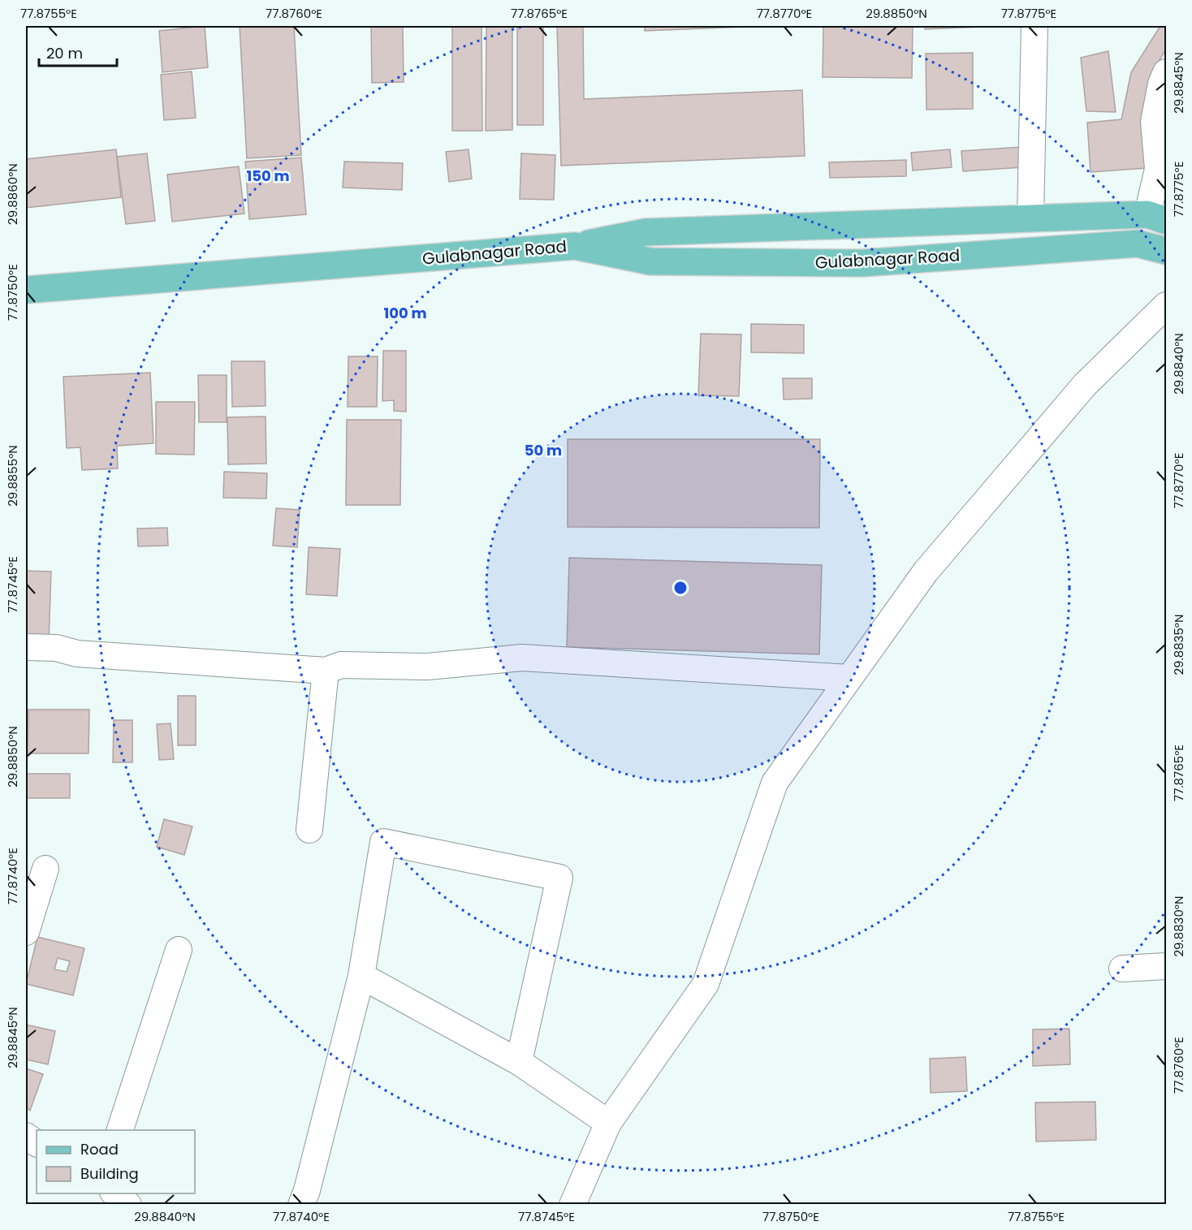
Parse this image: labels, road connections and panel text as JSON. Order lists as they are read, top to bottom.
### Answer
{
  "streets": {
    "main road": ["Gulabnagar Road"]
  },
  "legend": ["Road", "Building"],
  "scale_bar": "20 m",
  "coordinates": [
    "77.8755°E",
    "77.8760°E",
    "77.8765°E",
    "77.8770°E",
    "29.8850°N",
    "77.8775°E",
    "29.8845°N",
    "29.8860°N",
    "77.8750°E",
    "29.8840°N",
    "29.8855°N",
    "77.8745°E",
    "29.8835°N",
    "77.8740°E",
    "29.8830°N"
  ],
  "rings": ["150 m", "100 m", "50 m"]
}
